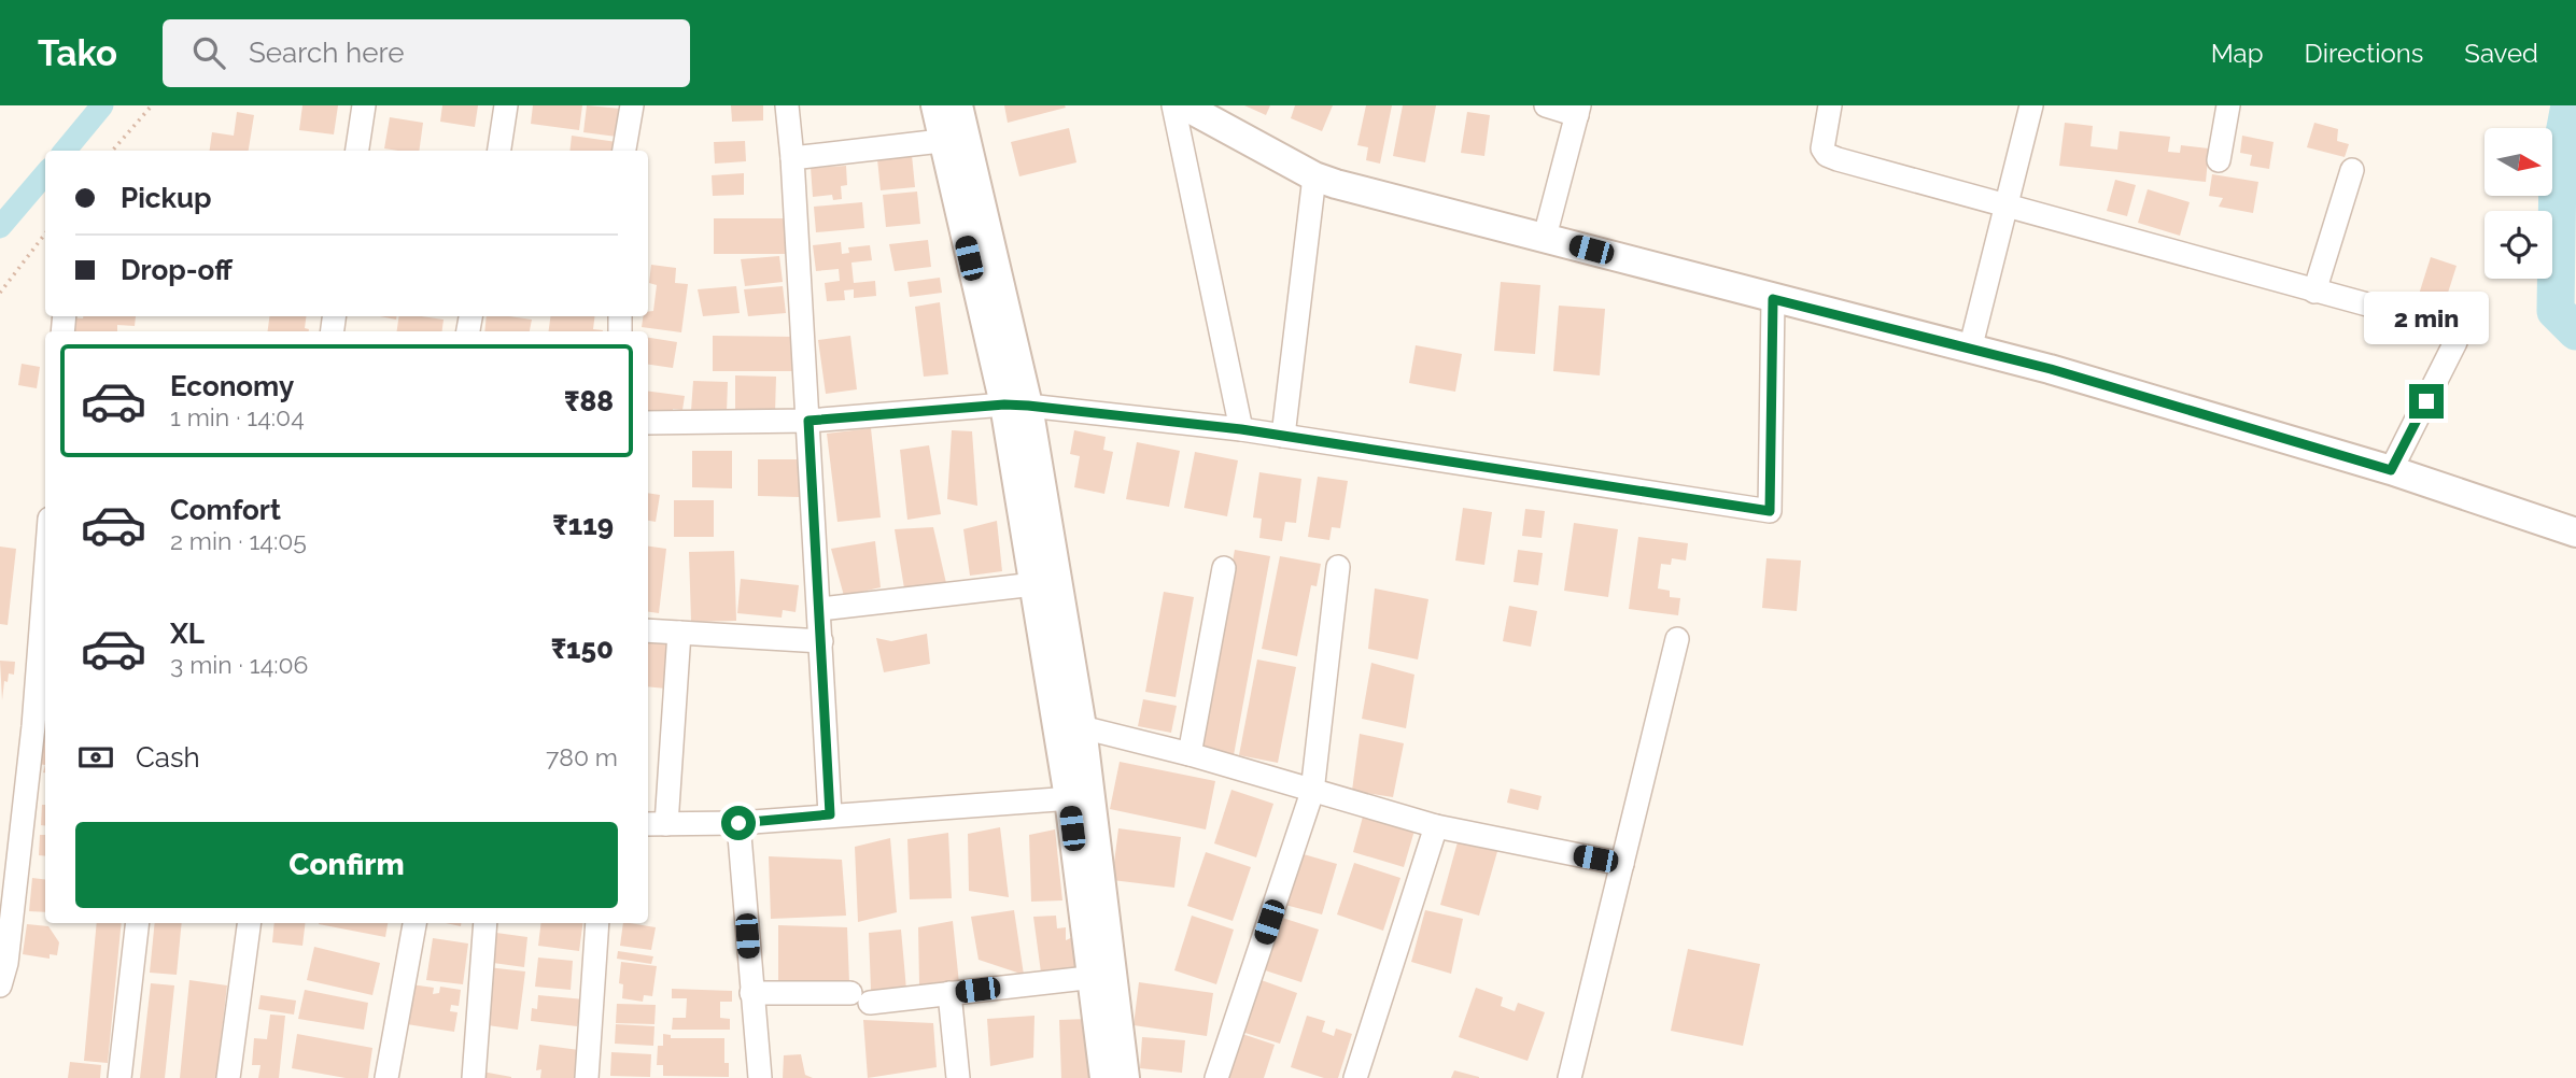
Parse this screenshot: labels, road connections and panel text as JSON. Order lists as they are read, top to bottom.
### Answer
{
  "north": "right",
  "page": {
    "header": "Tako",
    "search": "Search here",
    "nav": ["Map", "Directions", "Saved"],
    "banner": ["Pickup", "Drop-off"],
    "bubble": "2 min",
    "list": [
      {
        "name": "Economy",
        "note": "1 min · 14:04",
        "value": "₹88"
      },
      {
        "name": "Comfort",
        "note": "2 min · 14:05",
        "value": "₹119"
      },
      {
        "name": "XL",
        "note": "3 min · 14:06",
        "value": "₹150"
      }
    ],
    "pay": ["Cash", "780 m"],
    "buttons": "Confirm"
  }
}
